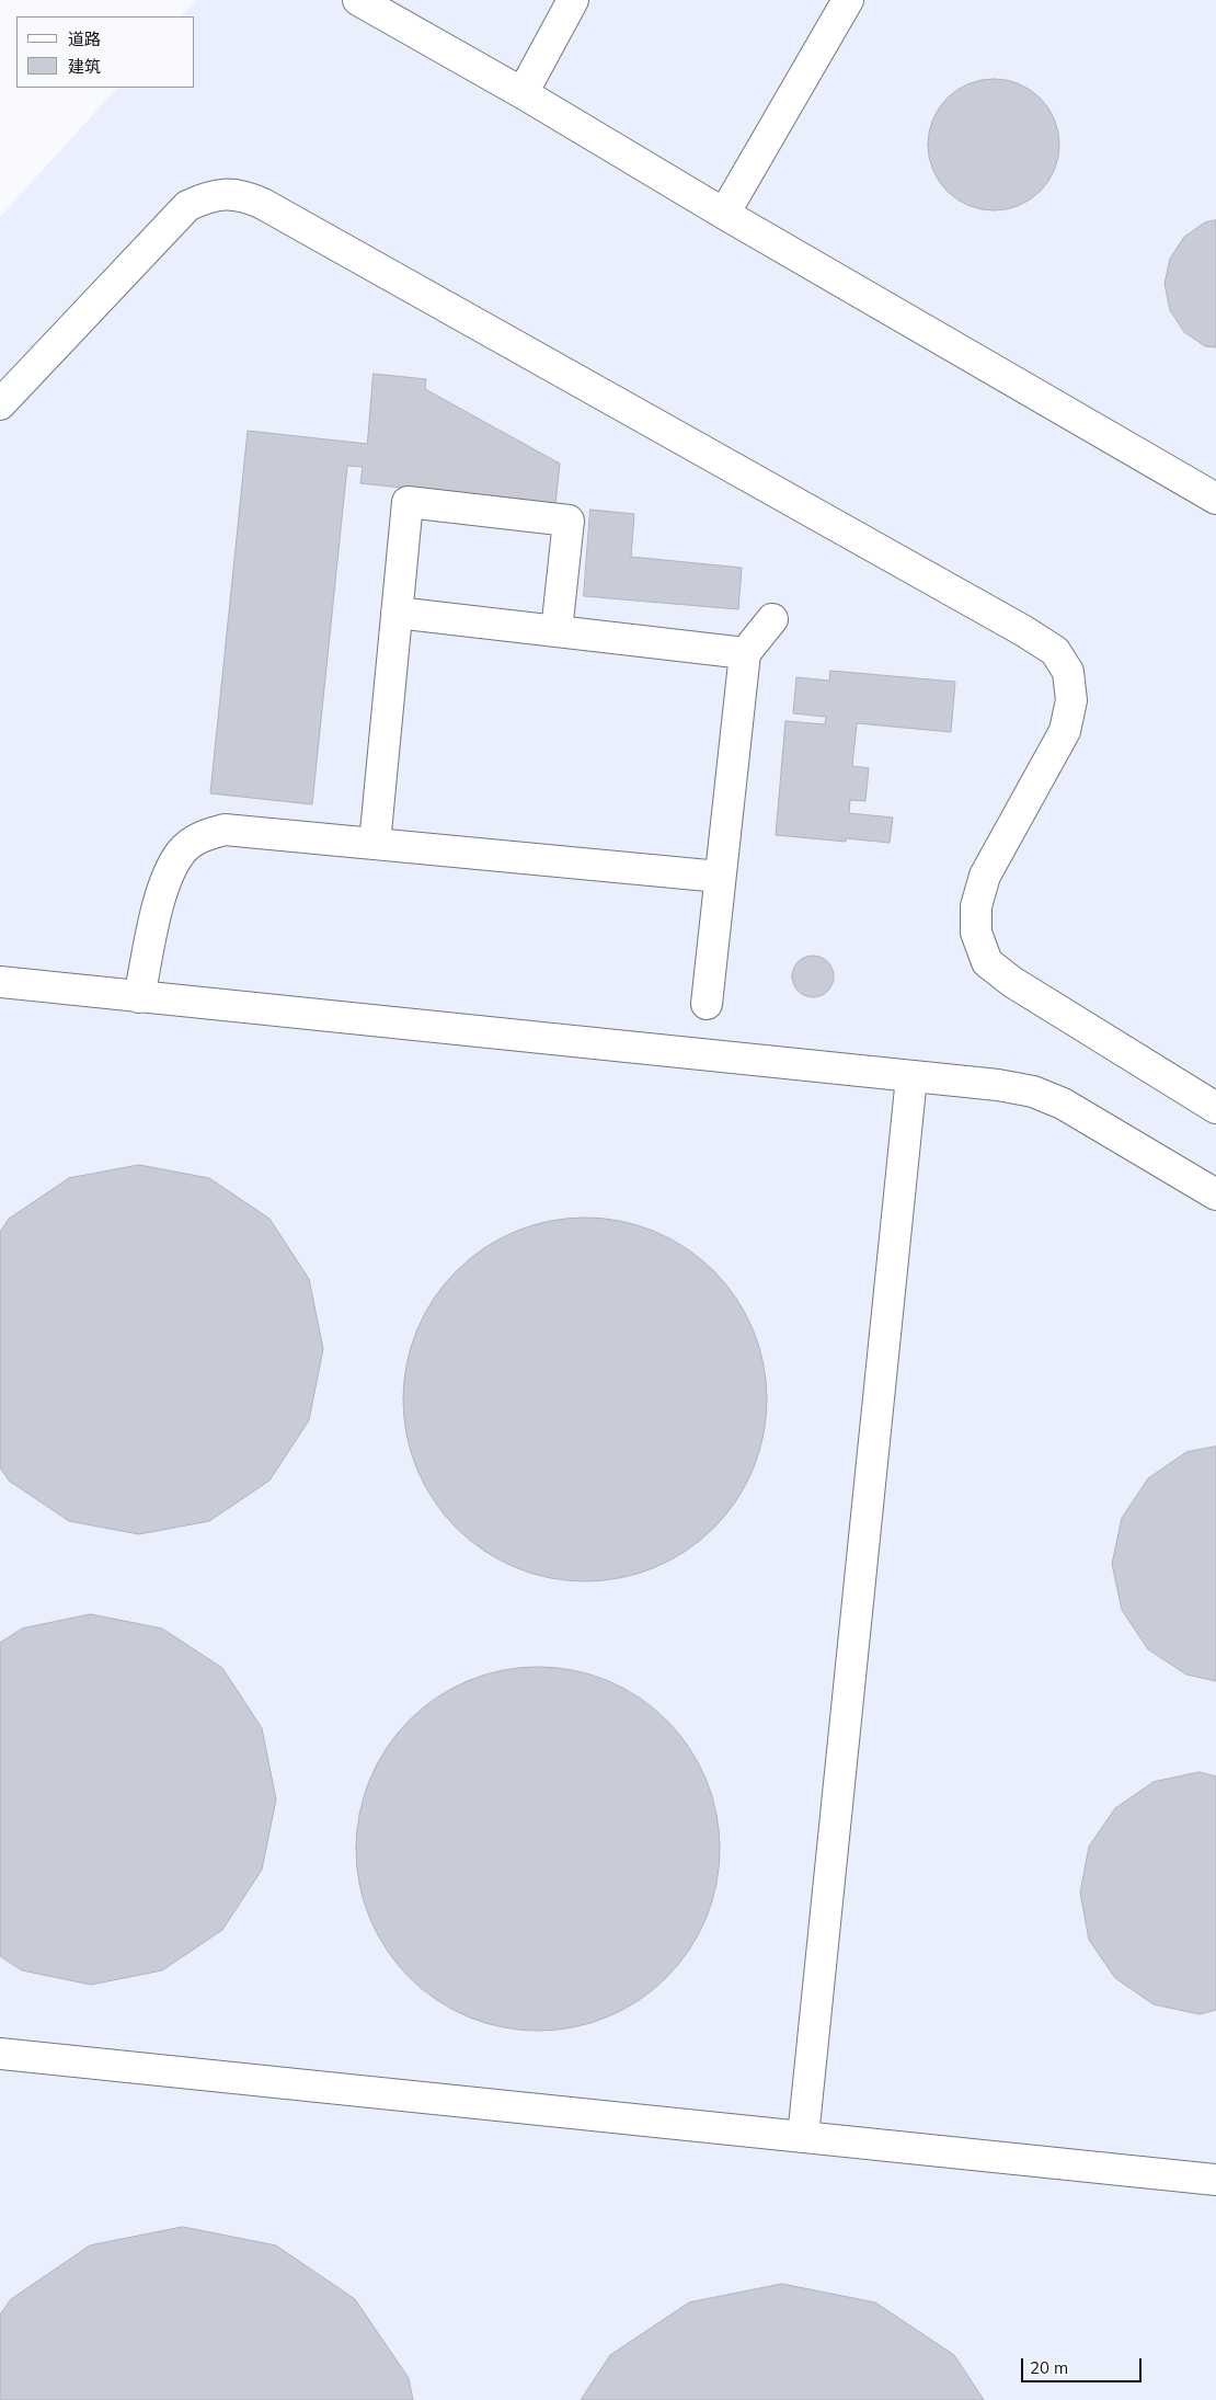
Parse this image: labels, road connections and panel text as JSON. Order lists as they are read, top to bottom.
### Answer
{
  "legend": ["道路", "建筑"],
  "scale_bar": "20 m"
}
